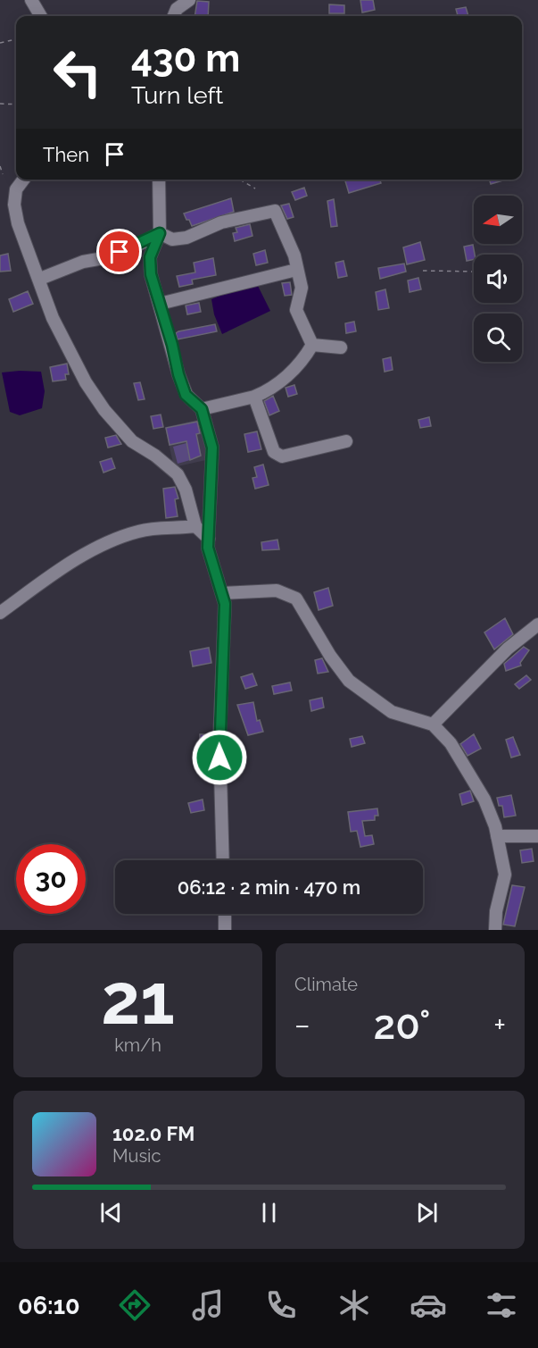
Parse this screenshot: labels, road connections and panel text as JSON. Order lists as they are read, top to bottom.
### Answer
{
  "north": "left",
  "page": {
    "turn": ["430 m", "Turn left"],
    "then": "Then",
    "limit": "30",
    "trip": "06:12 · 2 min · 470 m",
    "tile": [
      ["21", "km/h"],
      "Climate"
    ],
    "heat": ["−", "20°", "+"],
    "song": ["102.0 FM", "Music"],
    "tabs": "06:10"
  }
}
